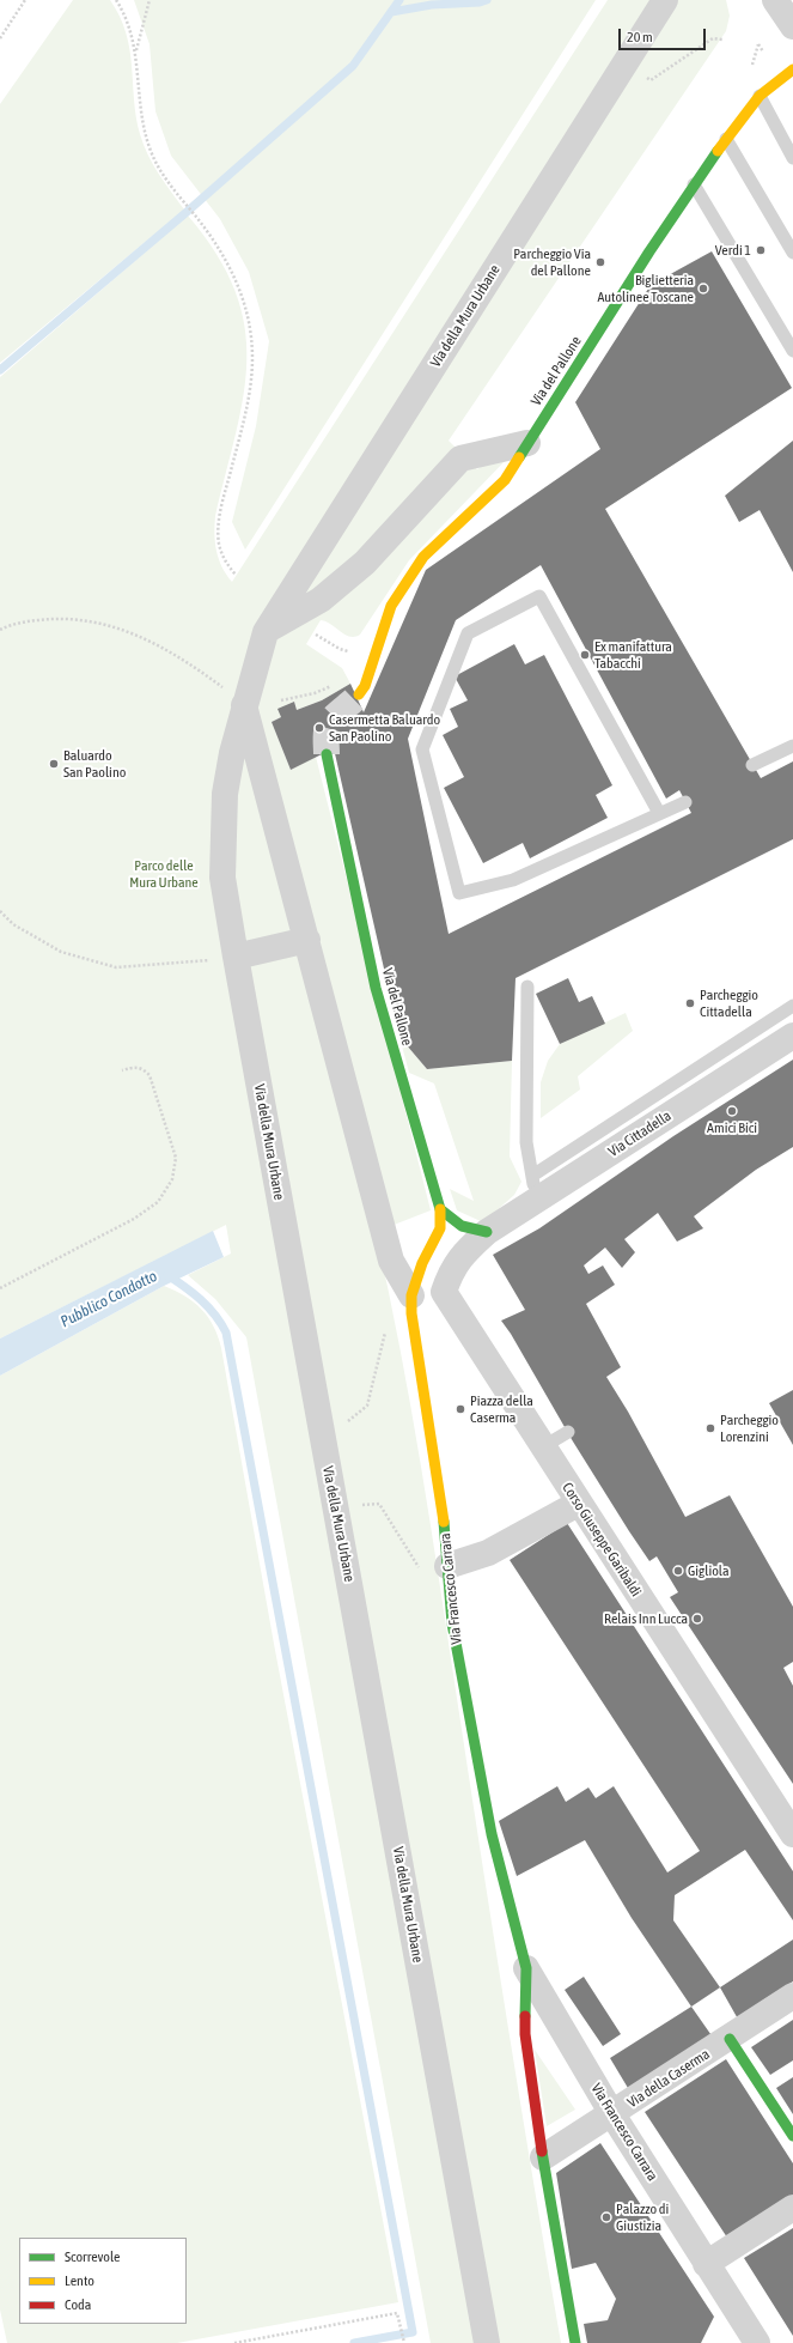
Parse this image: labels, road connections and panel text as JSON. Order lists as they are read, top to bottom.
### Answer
{
  "streets": {
    "street": [
      "Via della Mura Urbane",
      "Via del Pallone",
      "Via Cittadella",
      "Corso Giuseppe Garibaldi",
      "Via Francesco Carrara",
      "Via della Caserma"
    ]
  },
  "crossings": [
    ["Via del Pallone", "Via Francesco Carrara"],
    ["Corso Giuseppe Garibaldi", "Via Francesco Carrara"],
    ["Via Francesco Carrara", "Via della Caserma"]
  ],
  "water": ["Pubblico Condotto"],
  "parks": ["Parco delle Mura Urbane"],
  "places": [
    "Verdi 1",
    "Parcheggio Via del Pallone",
    "Biglietteria Autolinee Toscane",
    "Ex manifattura Tabacchi",
    "Casermetta Baluardo San Paolino",
    "Baluardo San Paolino",
    "Parcheggio Cittadella",
    "Amici Bici",
    "Piazza della Caserma",
    "Parcheggio Lorenzini",
    "Gigliola",
    "Relais Inn Lucca",
    "Palazzo di Giustizia"
  ],
  "legend": ["Scorrevole", "Lento", "Coda"],
  "scale_bar": "20 m"
}
